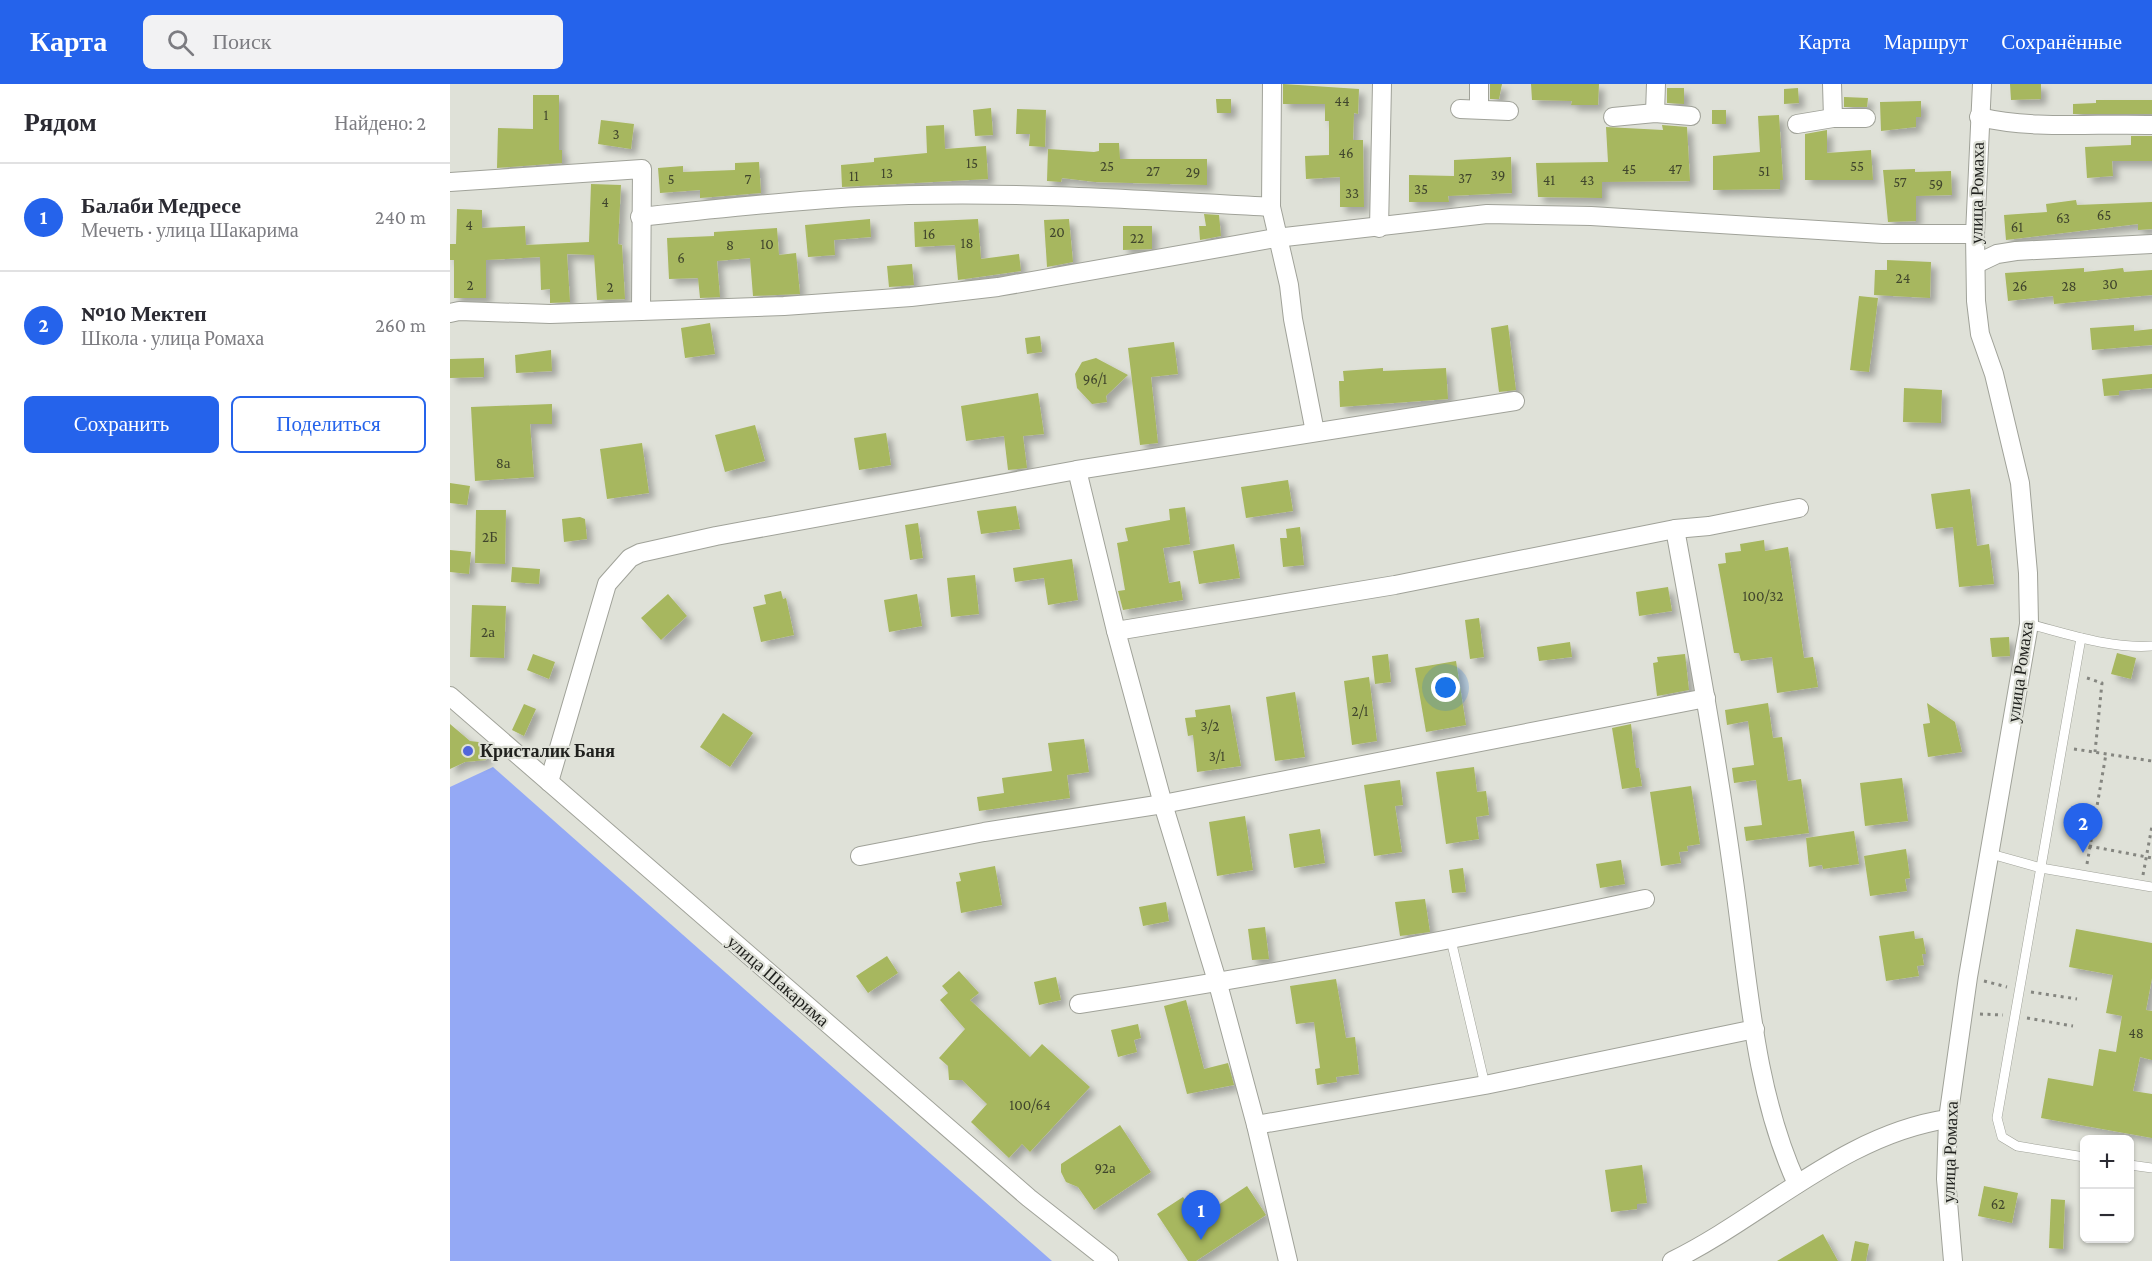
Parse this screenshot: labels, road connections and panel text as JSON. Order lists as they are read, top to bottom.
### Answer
{
  "streets": {
    "street": ["улица Ромаха", "улица Шакарима"]
  },
  "places": ["Кристалик Баня"],
  "house_numbers": [
    "44",
    "1",
    "3",
    "46",
    "15",
    "25",
    "55",
    "45",
    "47",
    "27",
    "51",
    "29",
    "13",
    "39",
    "11",
    "37",
    "5",
    "7",
    "41",
    "43",
    "57",
    "59",
    "35",
    "33",
    "4",
    "65",
    "63",
    "4",
    "61",
    "20",
    "16",
    "22",
    "18",
    "10",
    "8",
    "6",
    "24",
    "30",
    "2",
    "26",
    "28",
    "2",
    "96/1",
    "8а",
    "2Б",
    "100/32",
    "2а",
    "2/1",
    "3/2",
    "3/1",
    "48",
    "100/64",
    "92а",
    "62"
  ],
  "page": {
    "header": "Карта",
    "search": "Поиск",
    "nav": ["Карта", "Маршрут", "Сохранённые"],
    "heading": ["Рядом", "Найдено: 2"],
    "list": [
      {
        "mark": "1",
        "name": "Балаби Медресе",
        "note": "Мечеть · улица Шакарима",
        "value": "240 m"
      },
      {
        "mark": "2",
        "name": "№10 Мектеп",
        "note": "Школа · улица Ромаха",
        "value": "260 m"
      }
    ],
    "buttons": ["Сохранить", "Поделиться"],
    "pins": ["2", "1"],
    "map_buttons": ["+", "−"]
  }
}
